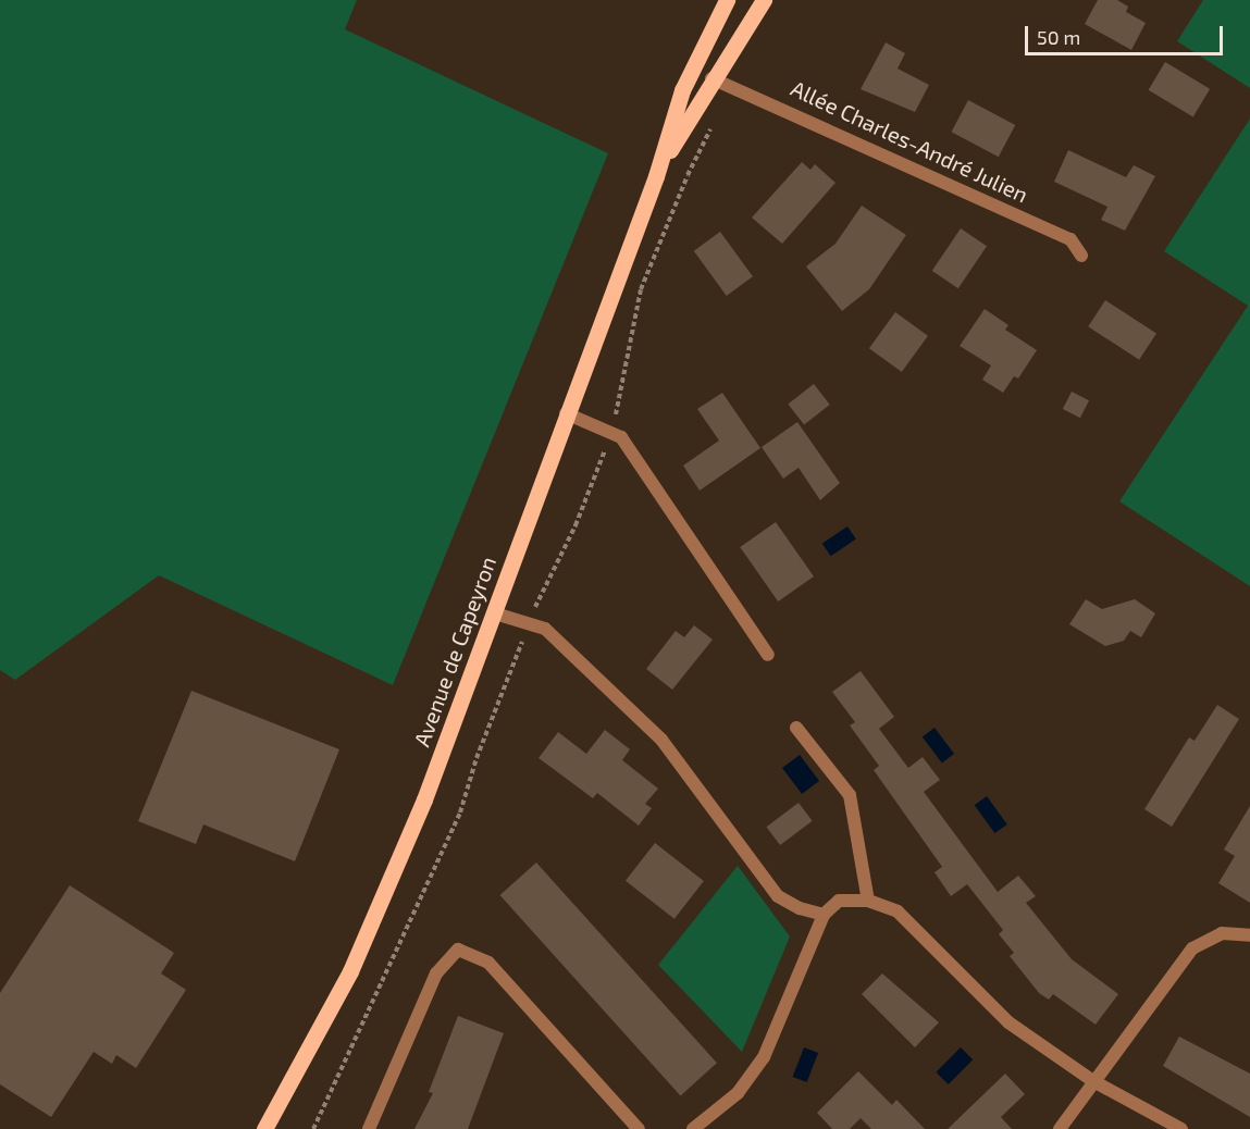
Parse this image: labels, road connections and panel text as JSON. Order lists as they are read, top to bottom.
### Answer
{
  "streets": {
    "main road": ["Avenue de Capeyron"],
    "street": ["Allée Charles-André Julien"]
  },
  "crossings": [
    ["Allée Charles-André Julien", "Avenue de Capeyron"]
  ],
  "scale_bar": "50 m"
}
